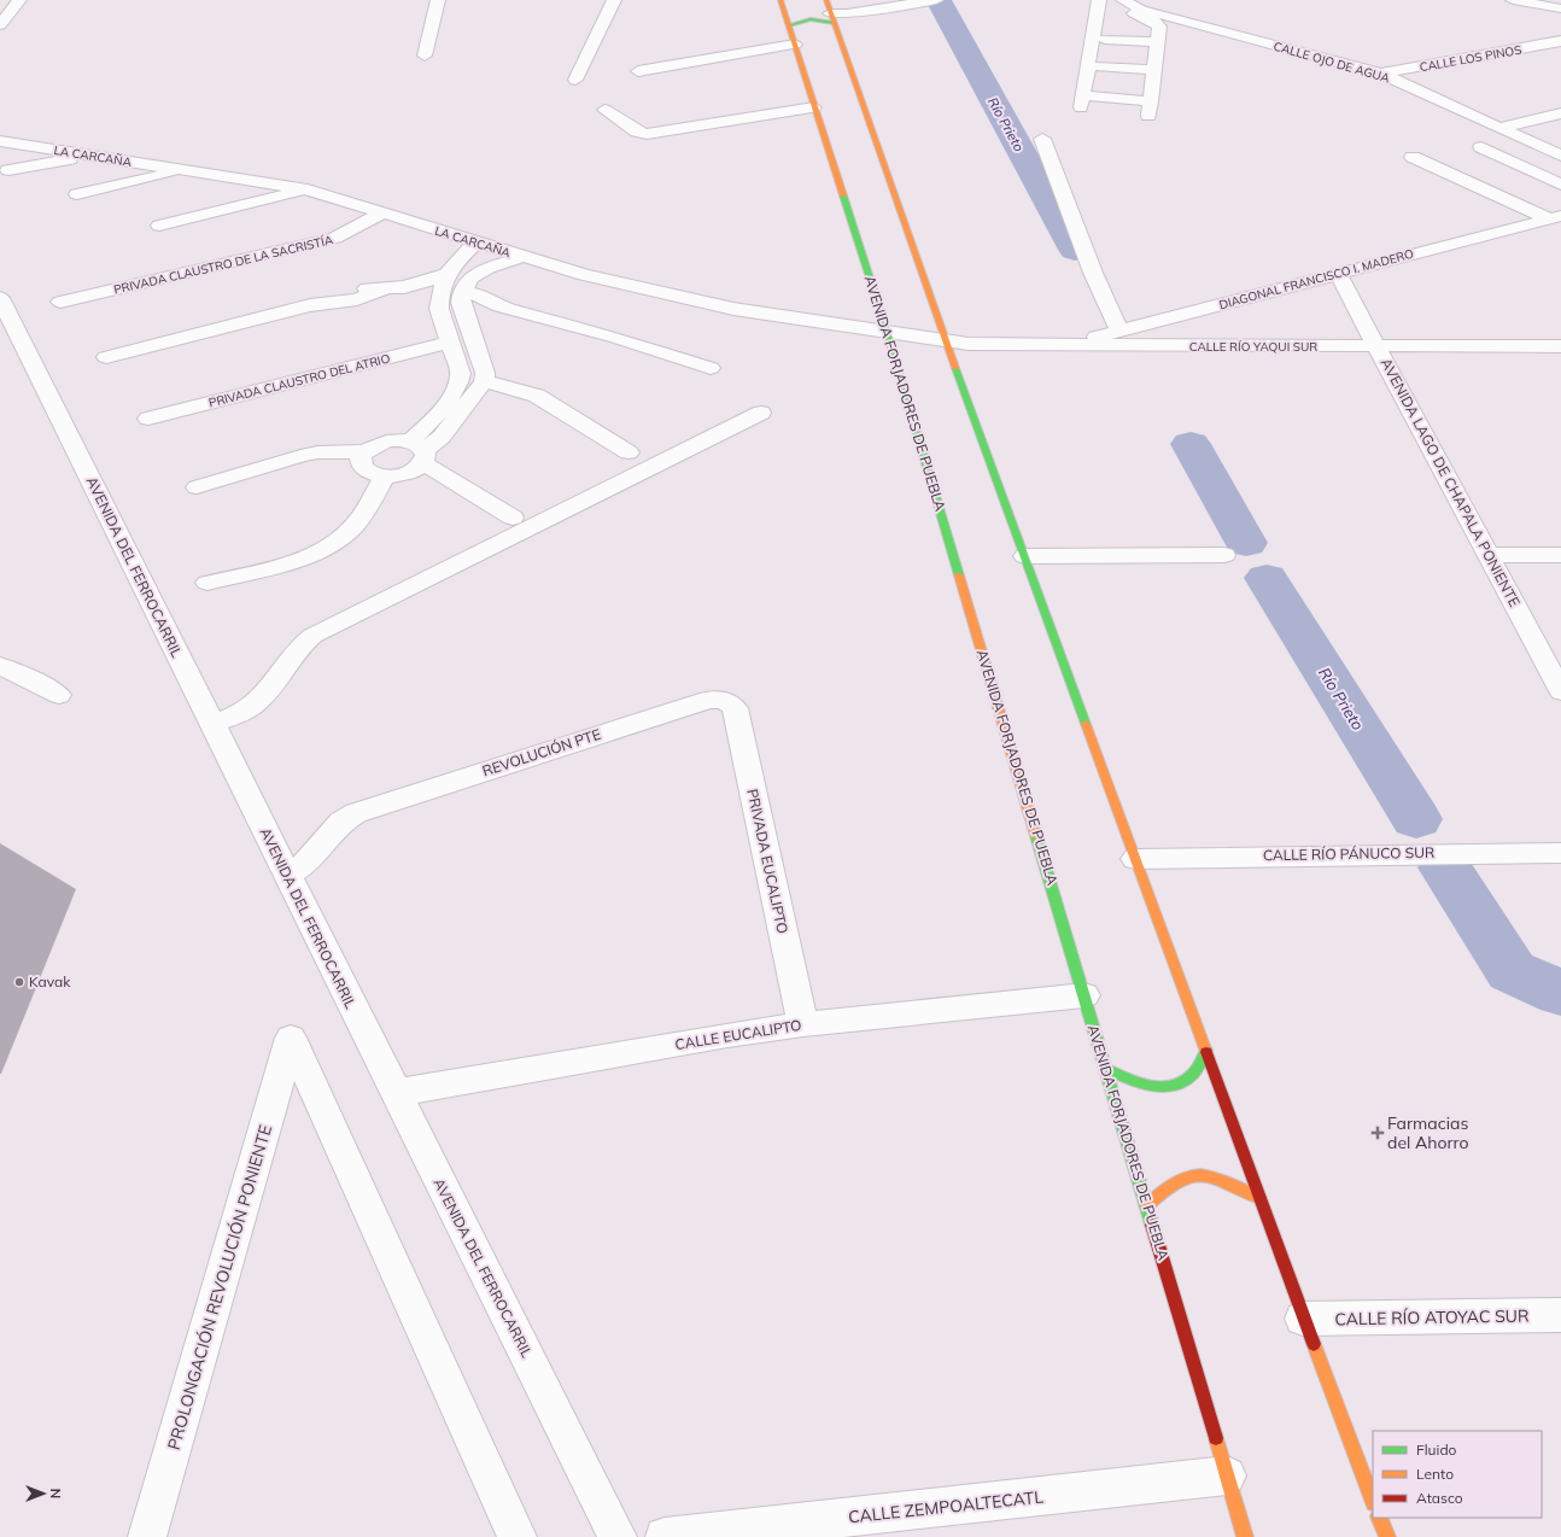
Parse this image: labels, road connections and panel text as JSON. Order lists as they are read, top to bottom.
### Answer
{
  "streets": {
    "main road": ["AVENIDA FORJADORES DE PUEBLA"],
    "street": [
      "CALLE LOS PINOS",
      "CALLE OJO DE AGUA",
      "LA CARCAÑA",
      "PRIVADA CLAUSTRO DE LA SACRISTÍA",
      "DIAGONAL FRANCISCO I. MADERO",
      "CALLE RÍO YAQUI SUR",
      "PRIVADA CLAUSTRO DEL ATRIO",
      "AVENIDA LAGO DE CHAPALA PONIENTE",
      "AVENIDA DEL FERROCARRIL",
      "REVOLUCIÓN PTE",
      "CALLE RÍO PÁNUCO SUR",
      "PRIVADA EUCALIPTO",
      "CALLE EUCALIPTO",
      "PROLONGACIÓN REVOLUCIÓN PONIENTE",
      "CALLE RÍO ATOYAC SUR",
      "CALLE ZEMPOALTECATL"
    ]
  },
  "crossings": [
    ["CALLE LOS PINOS", "CALLE OJO DE AGUA"],
    ["LA CARCAÑA", "PRIVADA CLAUSTRO DE LA SACRISTÍA"],
    ["LA CARCAÑA", "CALLE RÍO YAQUI SUR"],
    ["LA CARCAÑA", "AVENIDA FORJADORES DE PUEBLA"],
    ["DIAGONAL FRANCISCO I. MADERO", "CALLE RÍO YAQUI SUR"],
    ["DIAGONAL FRANCISCO I. MADERO", "AVENIDA LAGO DE CHAPALA PONIENTE"],
    ["CALLE RÍO YAQUI SUR", "AVENIDA LAGO DE CHAPALA PONIENTE"],
    ["AVENIDA FORJADORES DE PUEBLA", "CALLE EUCALIPTO"],
    ["AVENIDA FORJADORES DE PUEBLA", "CALLE ZEMPOALTECATL"],
    ["AVENIDA DEL FERROCARRIL", "REVOLUCIÓN PTE"],
    ["AVENIDA DEL FERROCARRIL", "CALLE EUCALIPTO"],
    ["REVOLUCIÓN PTE", "PRIVADA EUCALIPTO"],
    ["PRIVADA EUCALIPTO", "CALLE EUCALIPTO"]
  ],
  "water": ["Río Prieto"],
  "places": {
    "other": ["Kavak"],
    "health": ["Farmacias del Ahorro"]
  },
  "legend": ["Fluido", "Lento", "Atasco"],
  "north": "right"
}
